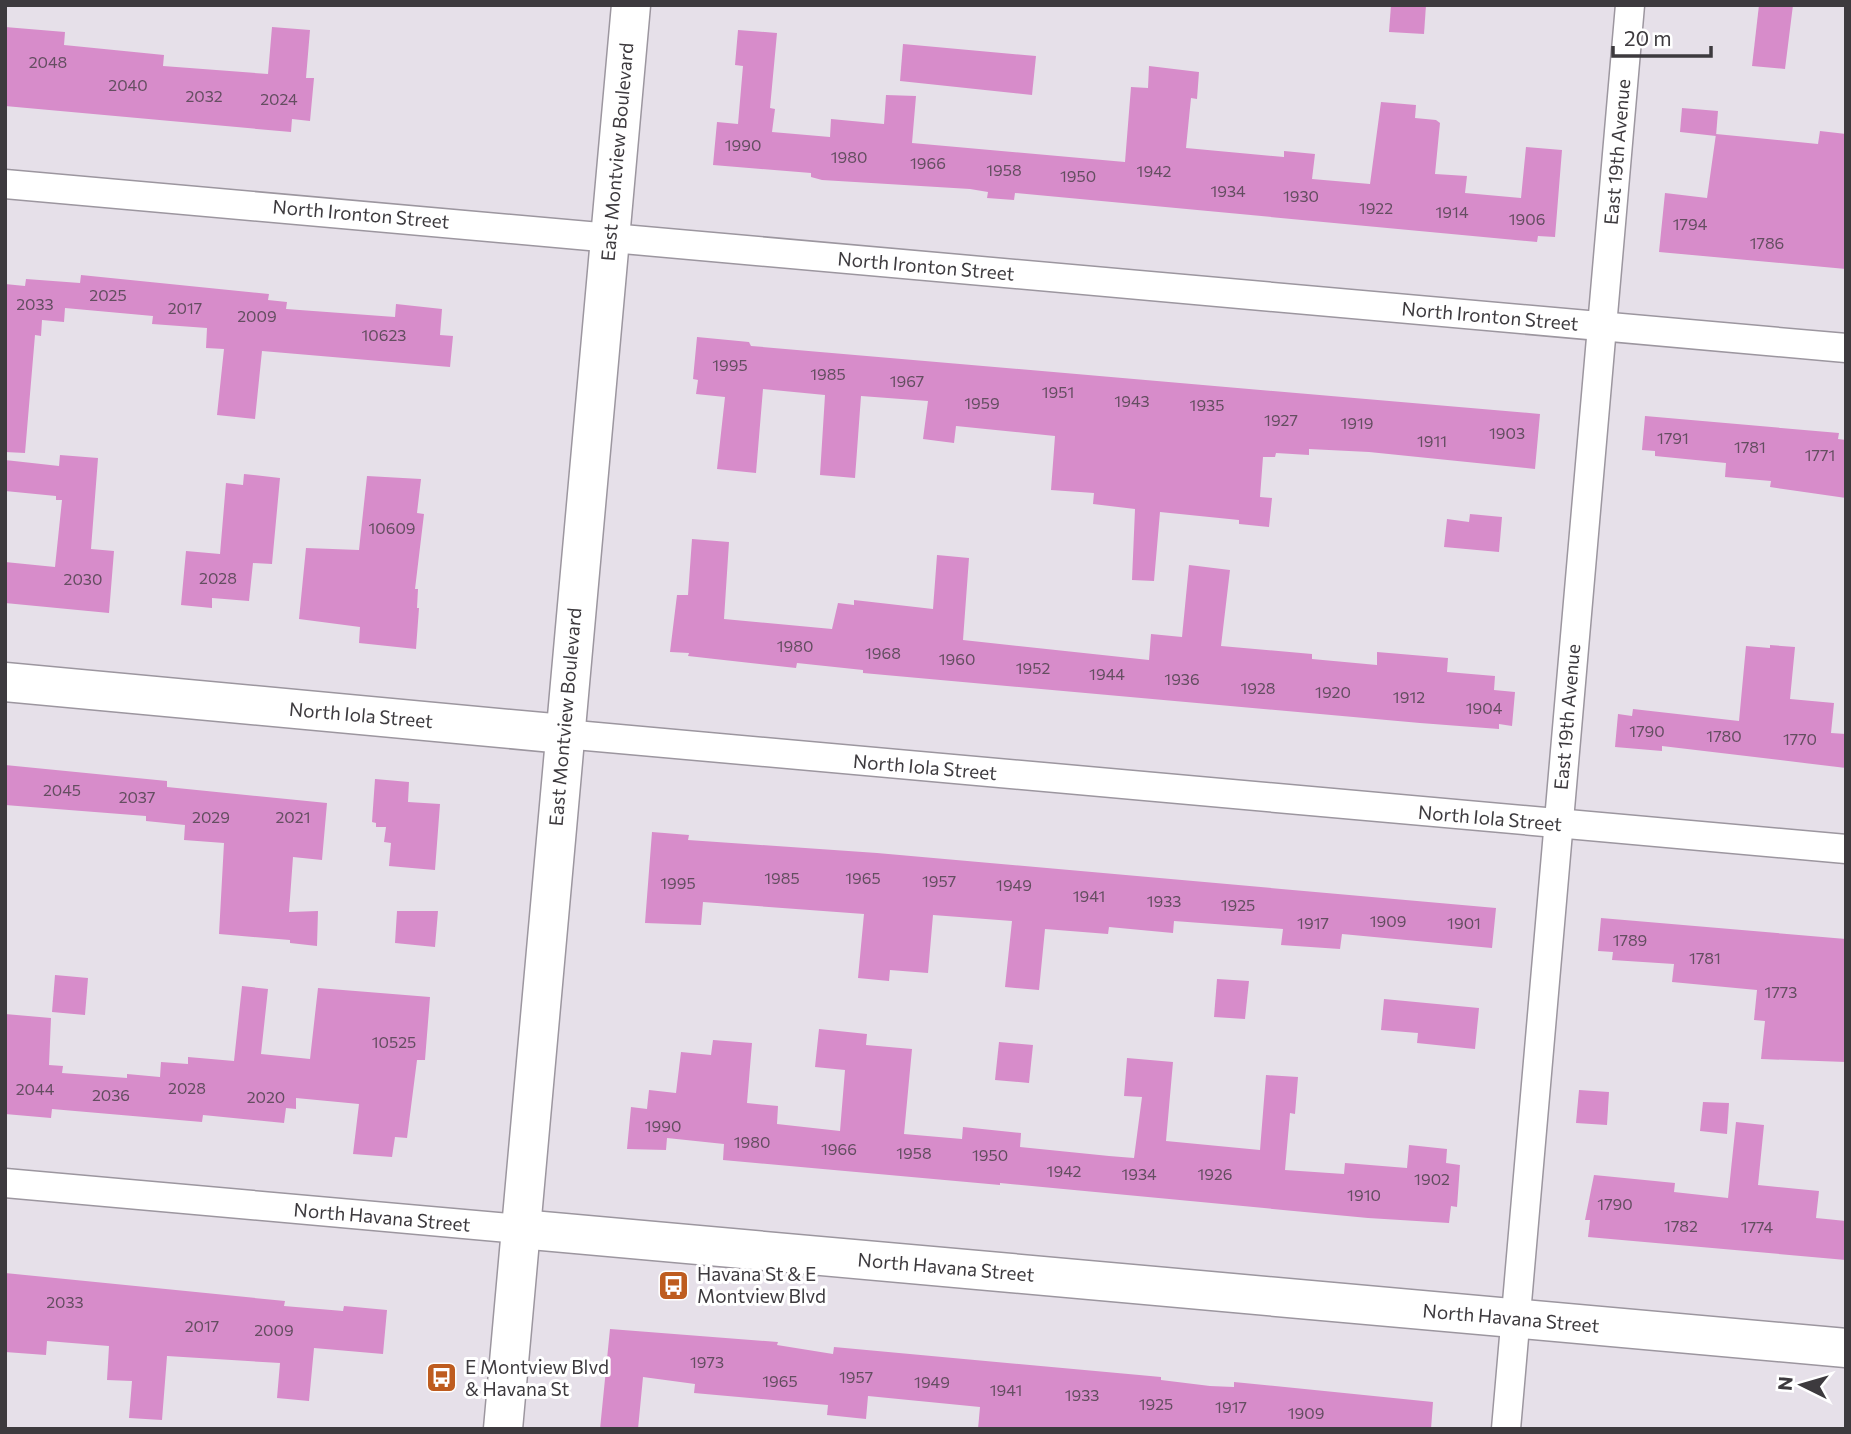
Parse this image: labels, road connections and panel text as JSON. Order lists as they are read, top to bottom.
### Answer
{
  "streets": {
    "street": [
      "East Montview Boulevard",
      "East 19th Avenue",
      "North Ironton Street",
      "North Iola Street",
      "North Havana Street"
    ]
  },
  "crossings": [
    ["East Montview Boulevard", "North Ironton Street"],
    ["East Montview Boulevard", "North Iola Street"],
    ["East Montview Boulevard", "North Havana Street"],
    ["East 19th Avenue", "North Ironton Street"],
    ["East 19th Avenue", "North Iola Street"],
    ["East 19th Avenue", "North Havana Street"]
  ],
  "places": {
    "bus stop": ["Havana St & E Montview Blvd", "E Montview Blvd & Havana St"]
  },
  "house_numbers": [
    "2048",
    "2040",
    "2032",
    "2024",
    "1990",
    "1980",
    "1966",
    "1958",
    "1942",
    "1950",
    "1934",
    "1930",
    "1922",
    "1914",
    "1906",
    "1794",
    "1786",
    "2025",
    "2033",
    "2017",
    "2009",
    "10623",
    "1995",
    "1985",
    "1967",
    "1951",
    "1943",
    "1959",
    "1935",
    "1927",
    "1919",
    "1903",
    "1791",
    "1911",
    "1781",
    "1771",
    "10609",
    "2028",
    "2030",
    "1980",
    "1968",
    "1960",
    "1952",
    "1944",
    "1936",
    "1928",
    "1920",
    "1912",
    "1904",
    "1790",
    "1780",
    "1770",
    "2045",
    "2037",
    "2029",
    "2021",
    "1985",
    "1965",
    "1957",
    "1995",
    "1949",
    "1941",
    "1933",
    "1925",
    "1909",
    "1917",
    "1901",
    "1789",
    "1781",
    "1773",
    "10525",
    "2028",
    "2044",
    "2036",
    "2020",
    "1990",
    "1980",
    "1966",
    "1958",
    "1950",
    "1942",
    "1934",
    "1926",
    "1902",
    "1910",
    "1790",
    "1782",
    "1774",
    "2033",
    "2017",
    "2009",
    "1973",
    "1957",
    "1965",
    "1949",
    "1941",
    "1933",
    "1925",
    "1917",
    "1909"
  ],
  "scale_bar": "20 m",
  "north": "left"
}
